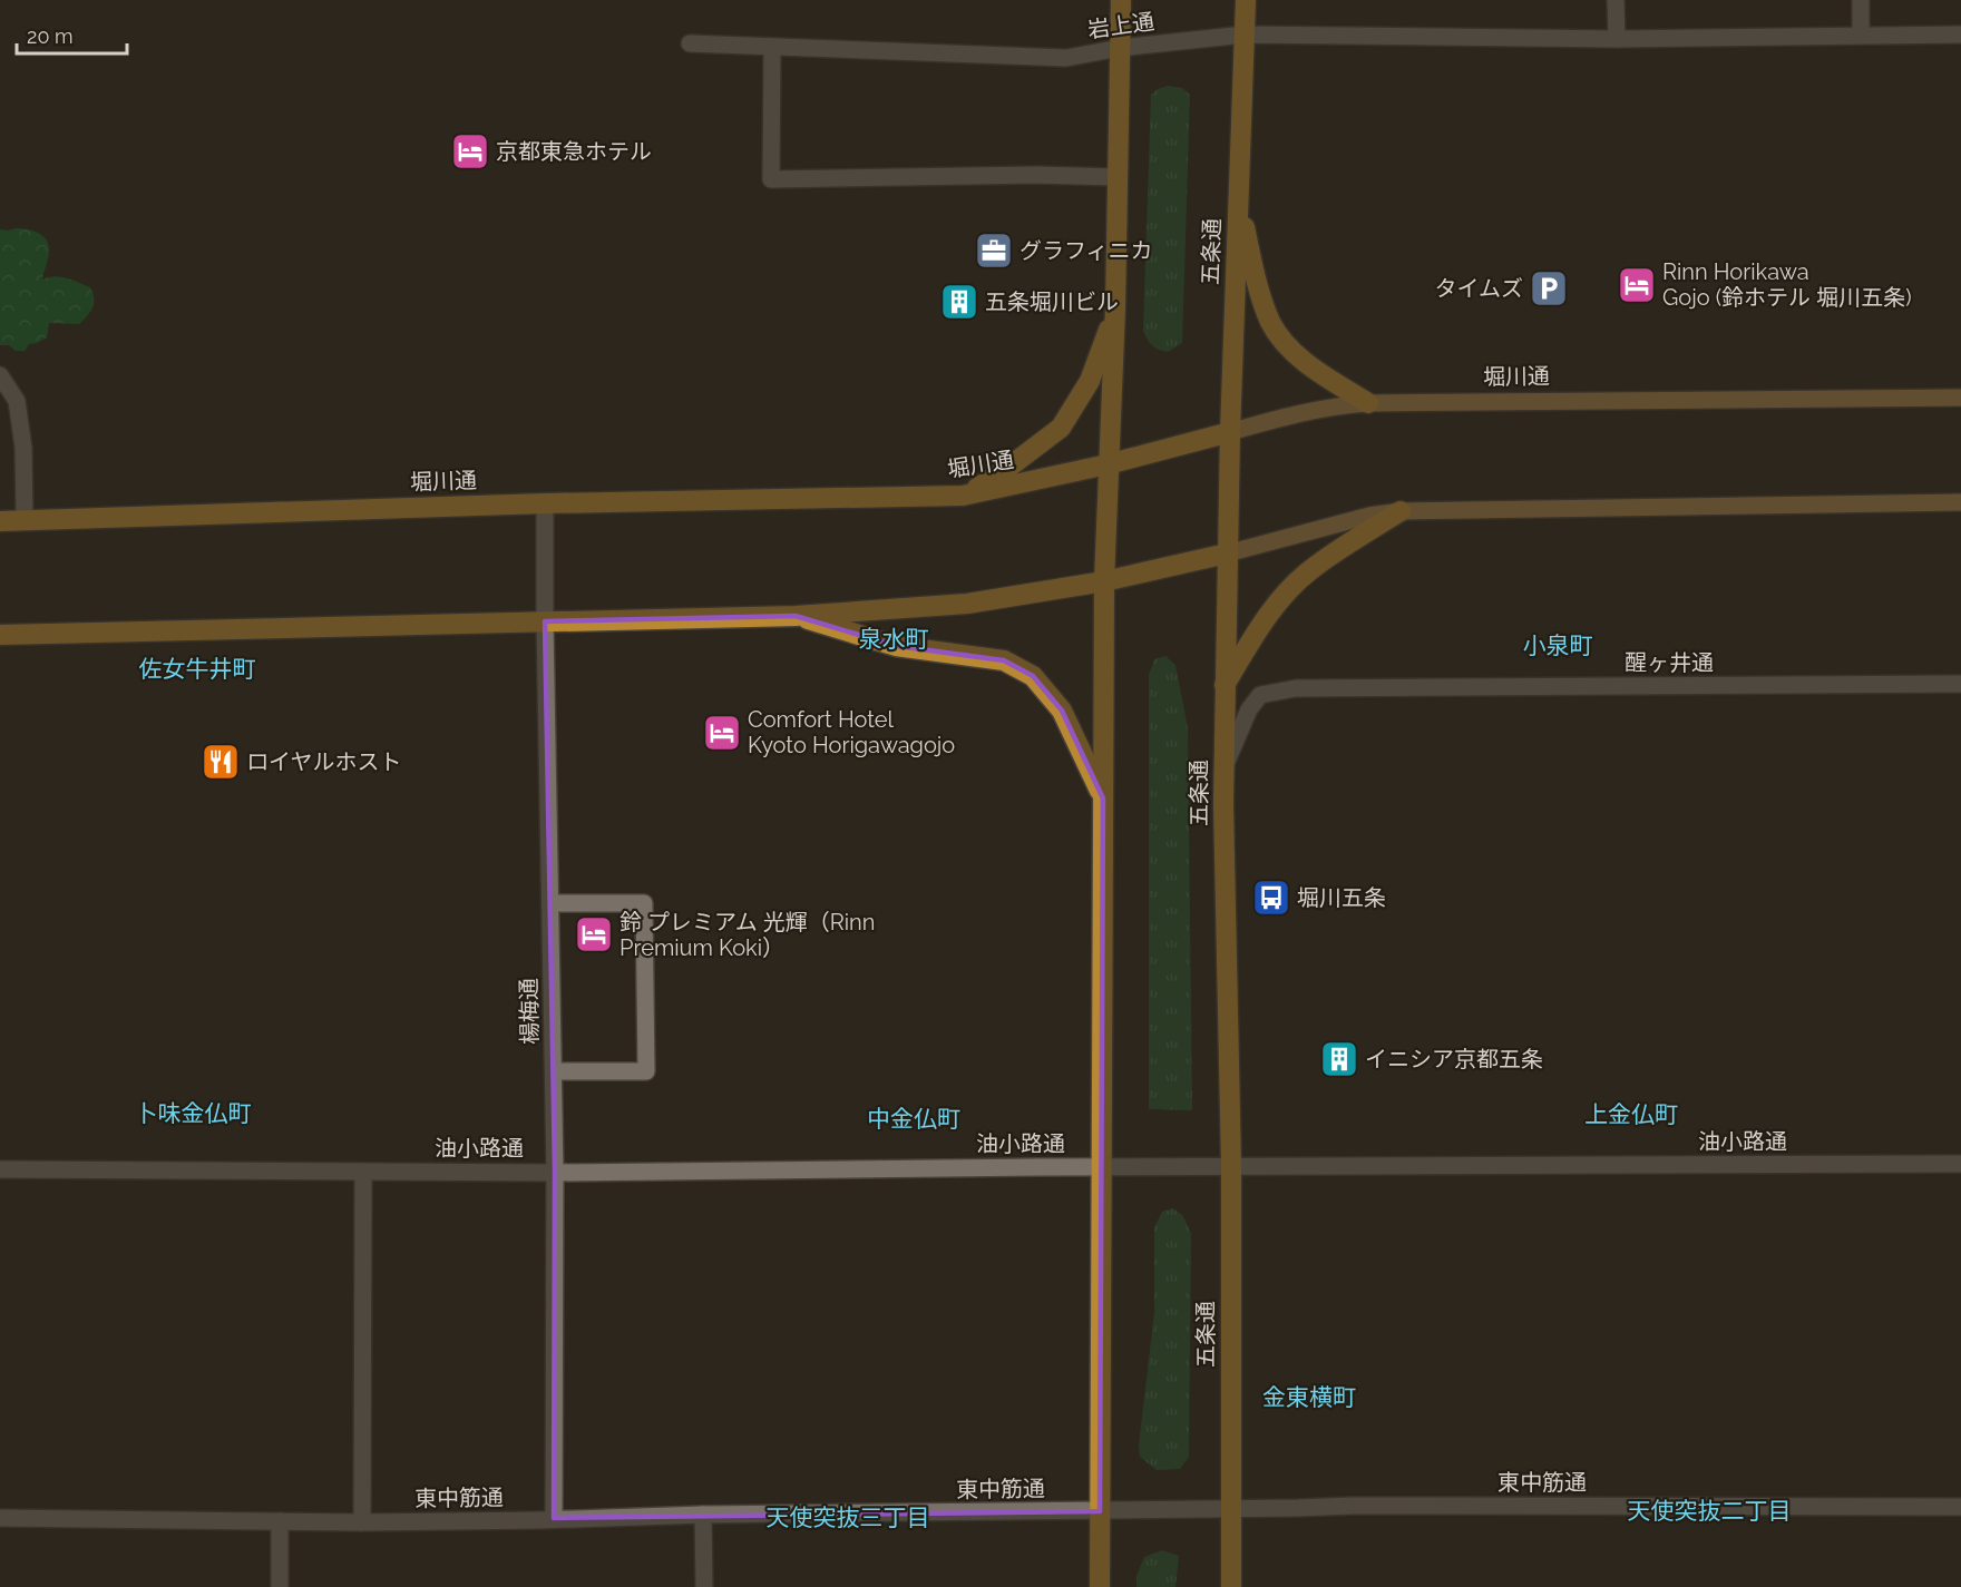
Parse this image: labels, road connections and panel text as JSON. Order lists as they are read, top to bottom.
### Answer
{
  "streets": {
    "highway": ["五条通", "堀川通"],
    "street": [
      "岩上通",
      "醒ヶ井通",
      "楊梅通",
      "油小路通",
      "東中筋通"
    ]
  },
  "crossings": [
    ["岩上通", "五条通"],
    ["五条通", "堀川通"],
    ["五条通", "醒ヶ井通"],
    ["五条通", "油小路通"],
    ["五条通", "東中筋通"],
    ["堀川通", "楊梅通"],
    ["楊梅通", "油小路通"],
    ["楊梅通", "東中筋通"]
  ],
  "districts": [
    "泉水町",
    "小泉町",
    "佐女牛井町",
    "卜味金仏町",
    "上金仏町",
    "中金仏町",
    "金東横町",
    "天使突抜二丁目",
    "天使突抜三丁目"
  ],
  "places": {
    "hotel": [
      "京都東急ホテル",
      "Rinn Horikawa Gojo (鈴ホテル 堀川五条)",
      "Comfort Hotel Kyoto Horigawagojo",
      "鈴 プレミアム 光輝（Rinn Premium Koki）"
    ],
    "office": ["グラフィニカ"],
    "parking": ["タイムズ"],
    "building": ["五条堀川ビル", "イニシア京都五条"],
    "restaurant": ["ロイヤルホスト"],
    "bus stop": ["堀川五条"]
  },
  "scale_bar": "20 m"
}
